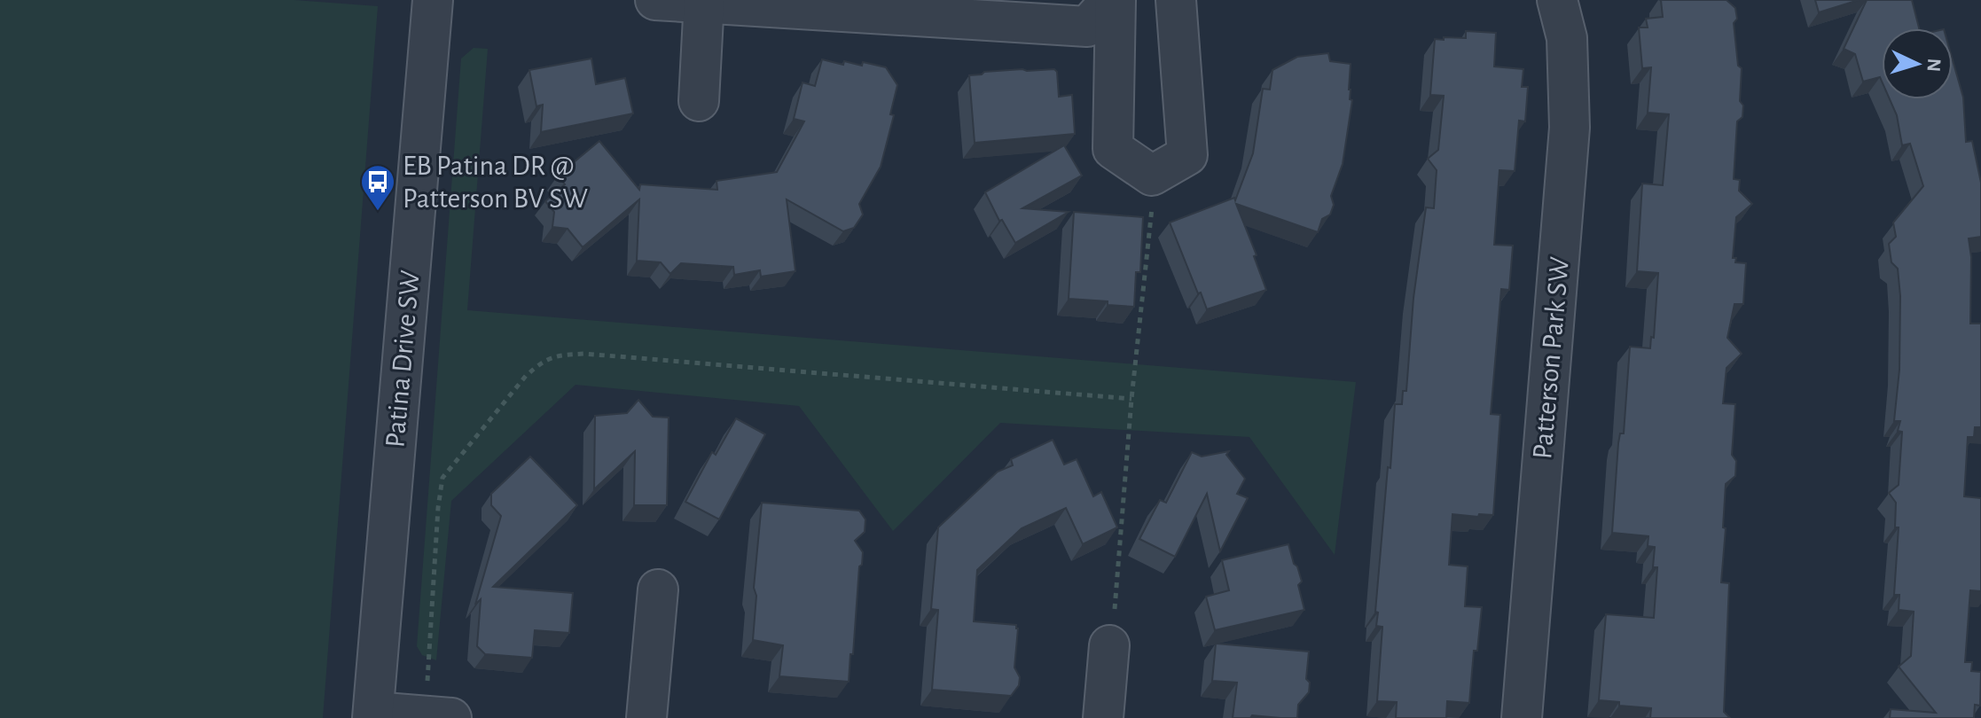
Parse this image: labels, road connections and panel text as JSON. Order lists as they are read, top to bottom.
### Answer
{
  "streets": {
    "street": ["Patterson Park SW", "Patina Drive SW"]
  },
  "places": {
    "bus stop": ["EB Patina DR @ Patterson BV SW"]
  },
  "north": "right"
}
